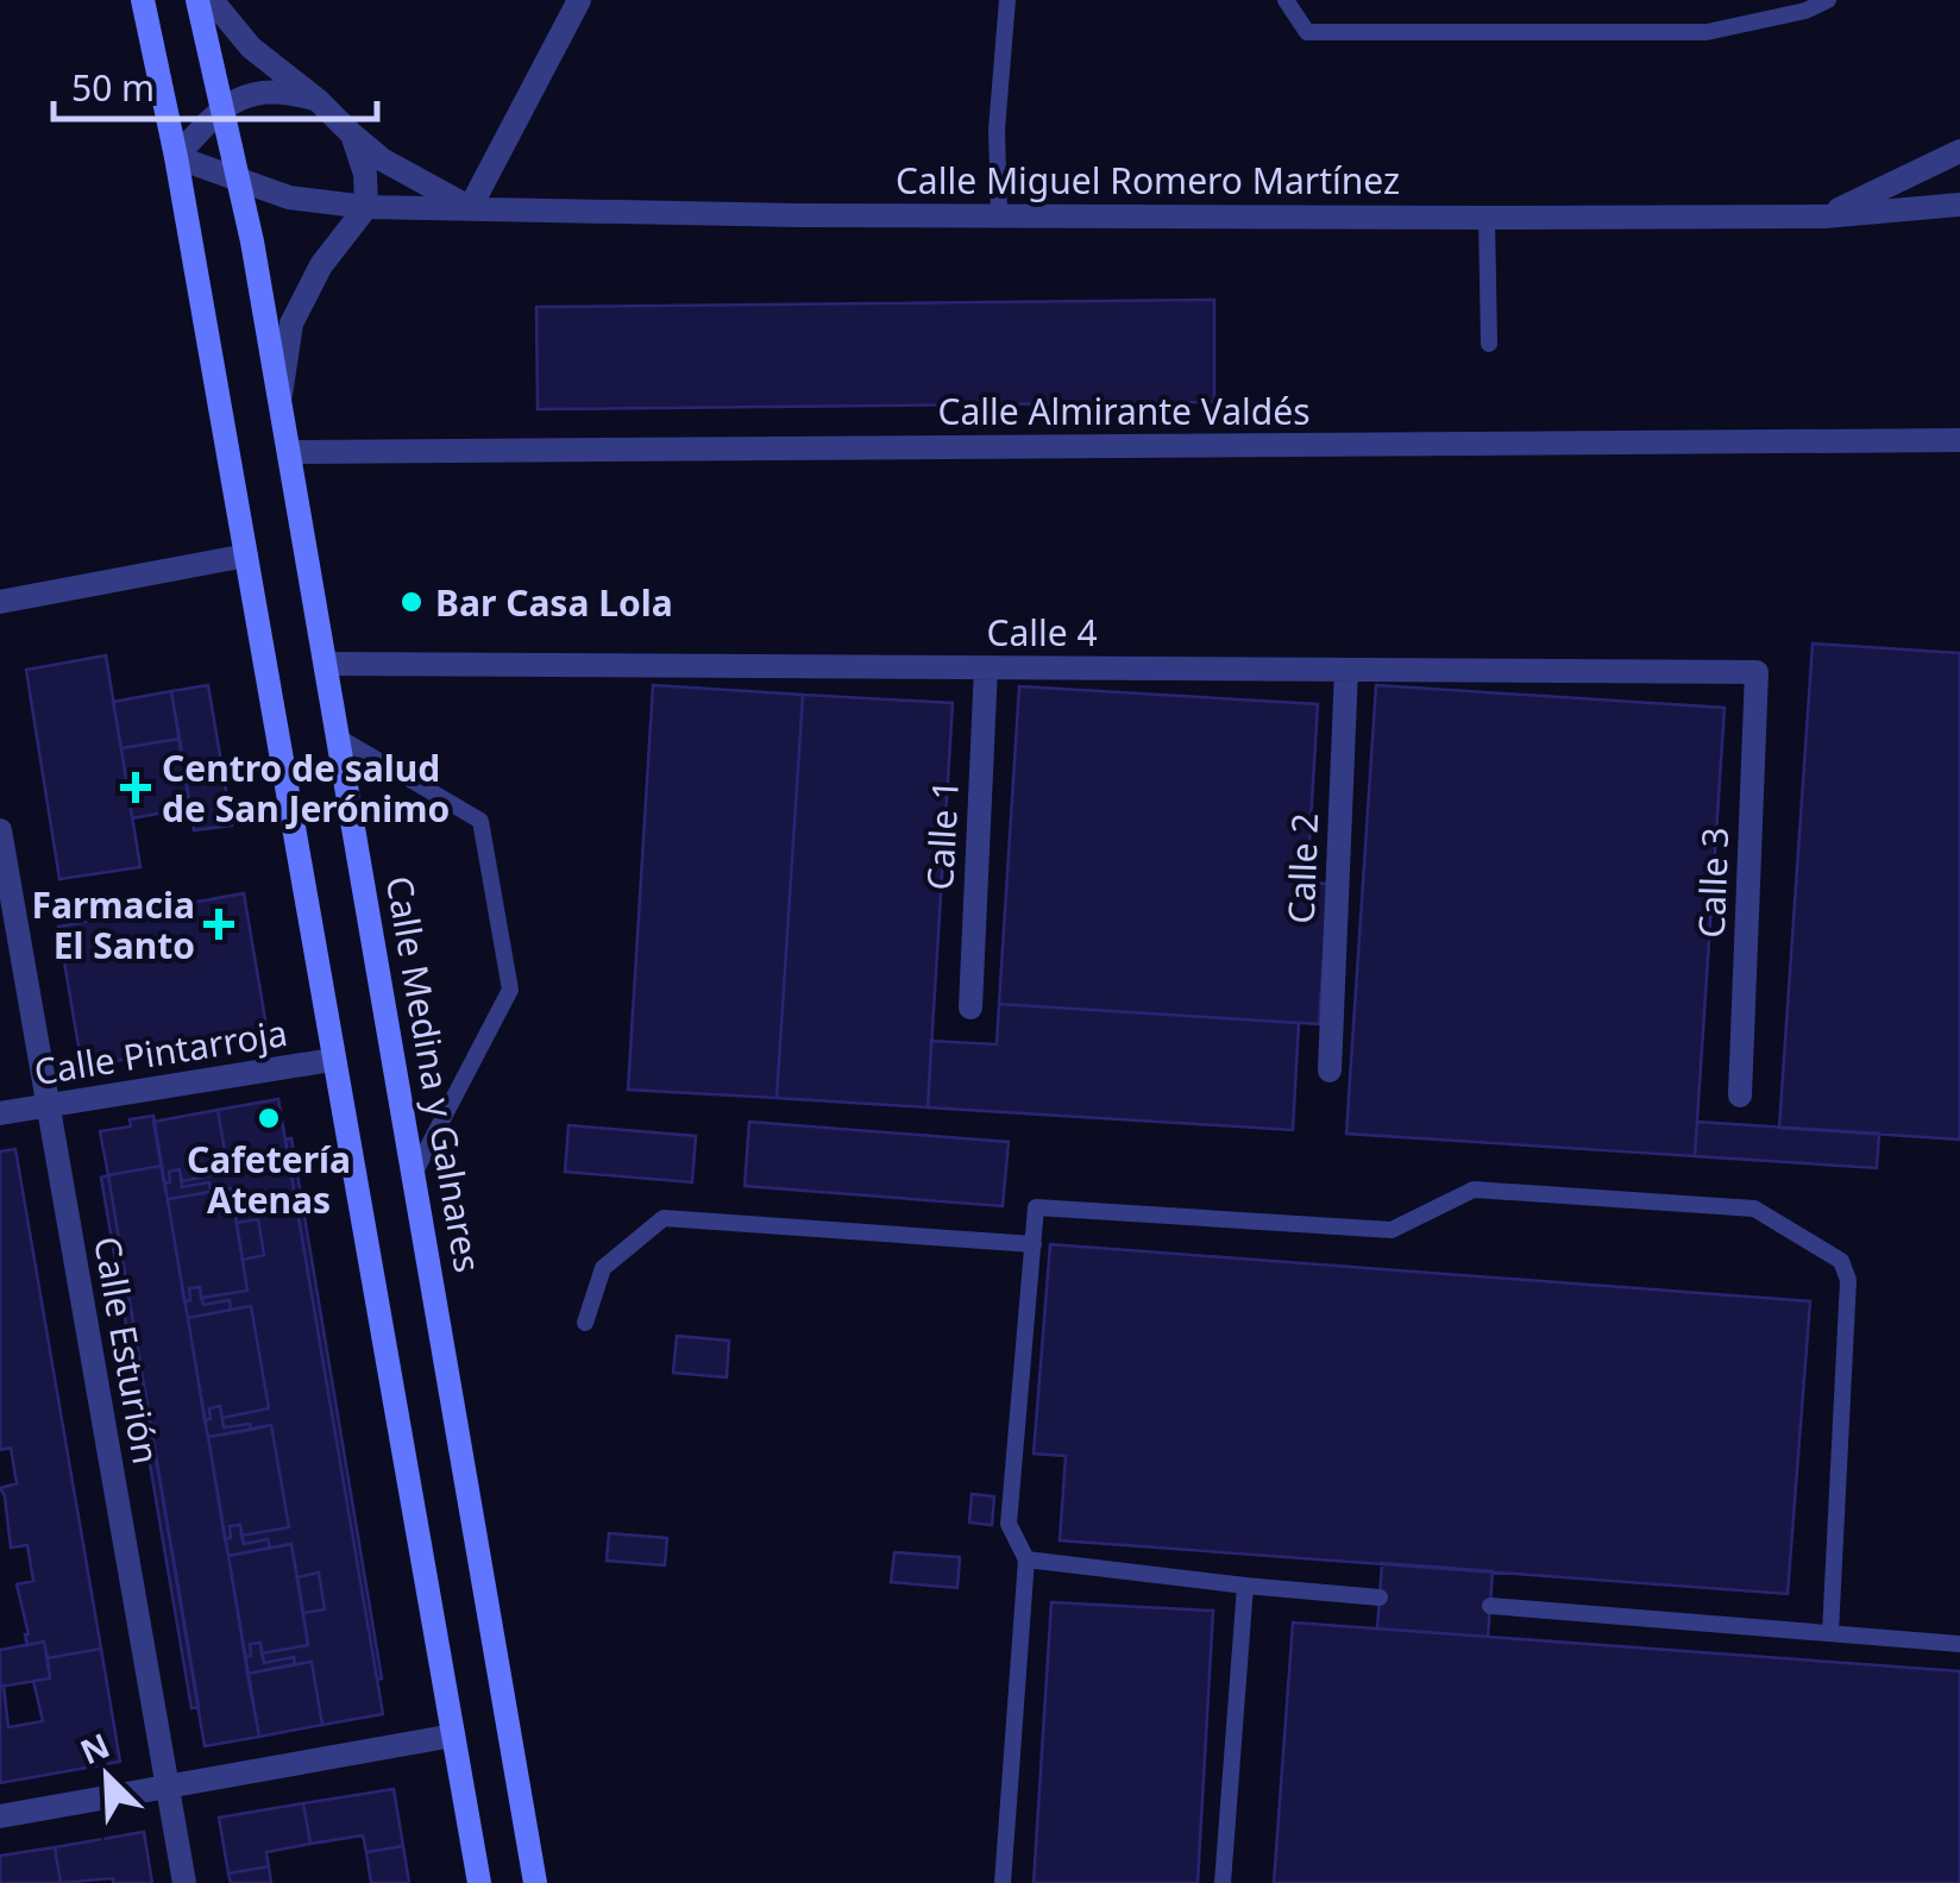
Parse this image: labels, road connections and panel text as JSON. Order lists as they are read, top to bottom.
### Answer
{
  "streets": {
    "main road": ["Calle Medina y Galnares"],
    "street": [
      "Calle Miguel Romero Martínez",
      "Calle Almirante Valdés",
      "Calle 4",
      "Calle 1",
      "Calle 2",
      "Calle 3",
      "Calle Pintarroja",
      "Calle Esturión"
    ]
  },
  "crossings": [
    ["Calle Miguel Romero Martínez", "Calle Medina y Galnares"],
    ["Calle Almirante Valdés", "Calle Medina y Galnares"],
    ["Calle 4", "Calle 1"],
    ["Calle 4", "Calle 2"],
    ["Calle 4", "Calle 3"],
    ["Calle 4", "Calle Medina y Galnares"],
    ["Calle Pintarroja", "Calle Esturión"]
  ],
  "places": {
    "other": ["Bar Casa Lola", "Cafetería Atenas"],
    "health": ["Centro de salud de San Jerónimo", "Farmacia El Santo"]
  },
  "scale_bar": "50 m",
  "north": "top left"
}
